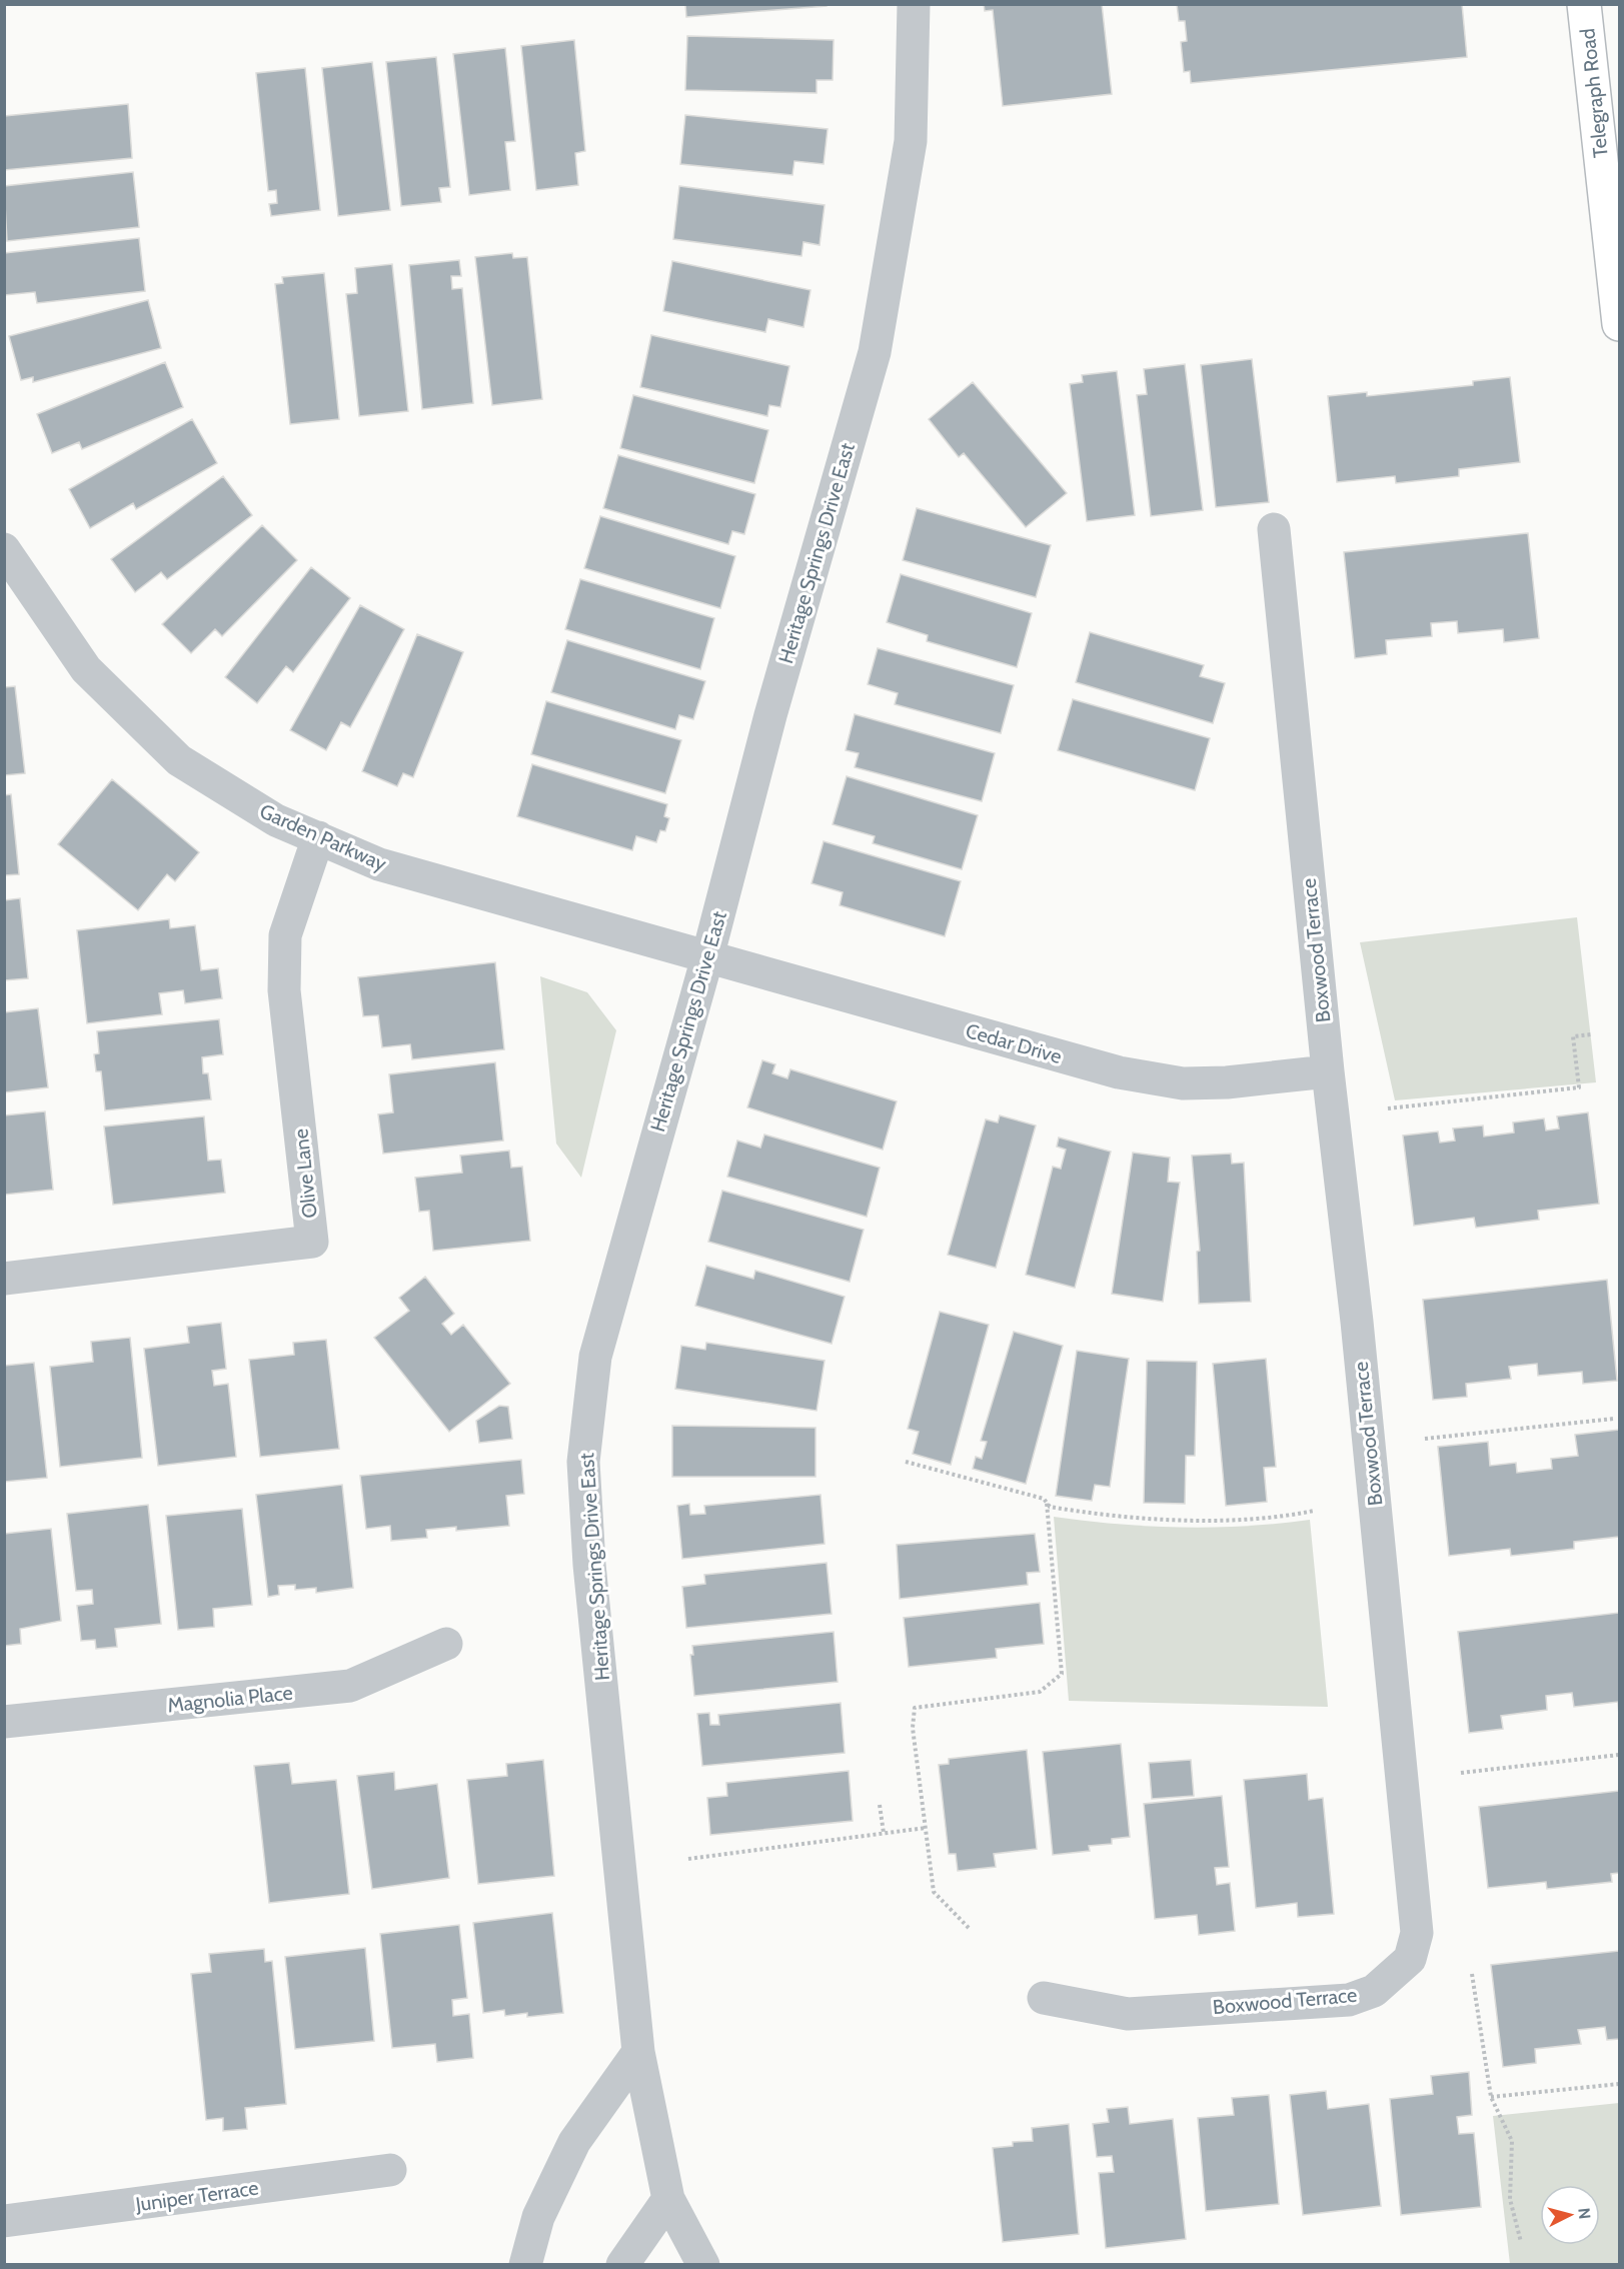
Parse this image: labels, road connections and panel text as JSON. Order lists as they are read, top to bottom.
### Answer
{
  "streets": {
    "main road": ["Telegraph Road"],
    "street": [
      "Heritage Springs Drive East",
      "Garden Parkway",
      "Boxwood Terrace",
      "Cedar Drive",
      "Olive Lane",
      "Magnolia Place",
      "Juniper Terrace"
    ]
  },
  "crossings": [
    ["Heritage Springs Drive East", "Garden Parkway"],
    ["Heritage Springs Drive East", "Cedar Drive"],
    ["Garden Parkway", "Cedar Drive"],
    ["Garden Parkway", "Olive Lane"],
    ["Boxwood Terrace", "Cedar Drive"]
  ],
  "north": "right"
}
